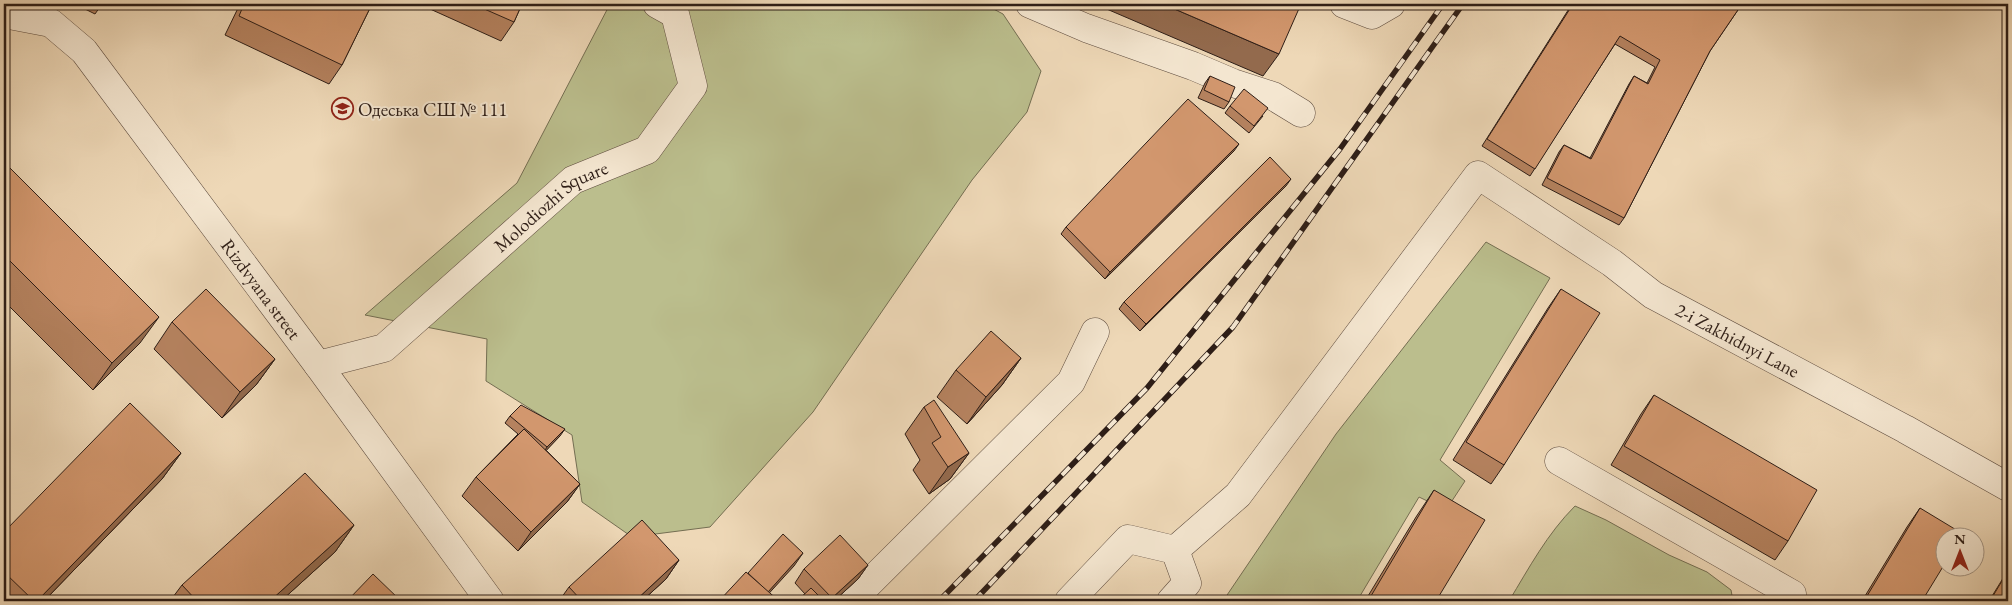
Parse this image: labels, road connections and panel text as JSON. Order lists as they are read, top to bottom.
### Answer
{
  "streets": {
    "street": ["Molodiozhi Square", "Rizdvyana street", "2-i Zakhidnyi Lane"]
  },
  "crossings": [
    ["Molodiozhi Square", "Rizdvyana street"]
  ],
  "places": {
    "school or university": ["Одеська СШ № 111"]
  },
  "north": "top"
}
